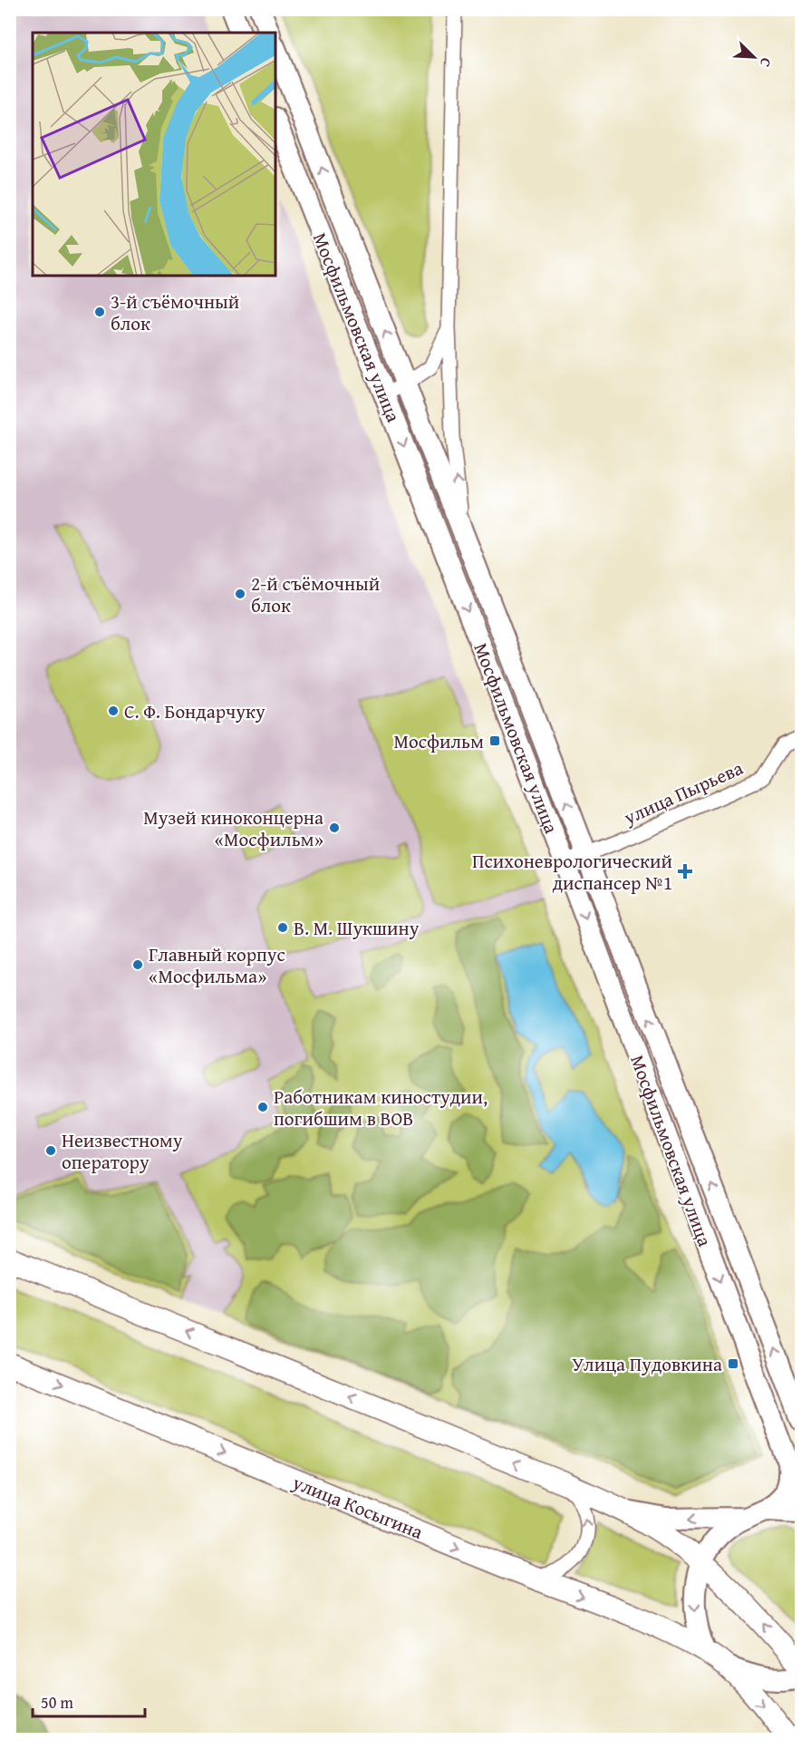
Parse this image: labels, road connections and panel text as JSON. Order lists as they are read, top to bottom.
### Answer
{
  "streets": {
    "main road": ["Мосфильмовская улица", "улица Косыгина"],
    "street": ["улица Пырьева"]
  },
  "crossings": [
    ["Мосфильмовская улица", "улица Пырьева"]
  ],
  "places": {
    "other": [
      "3-й съёмочный блок",
      "2-й съёмочный блок",
      "С. Ф. Бондарчуку",
      "Музей киноконцерна «Мосфильм»",
      "В. М. Шукшину",
      "Главный корпус «Мосфильма»",
      "Работникам киностудии, погибшим в ВОВ",
      "Неизвестному оператору"
    ],
    "transit": ["Мосфильм", "Улица Пудовкина"],
    "health": ["Психоневрологический диспансер №1"]
  },
  "scale_bar": "50 m",
  "north": "bottom right"
}
